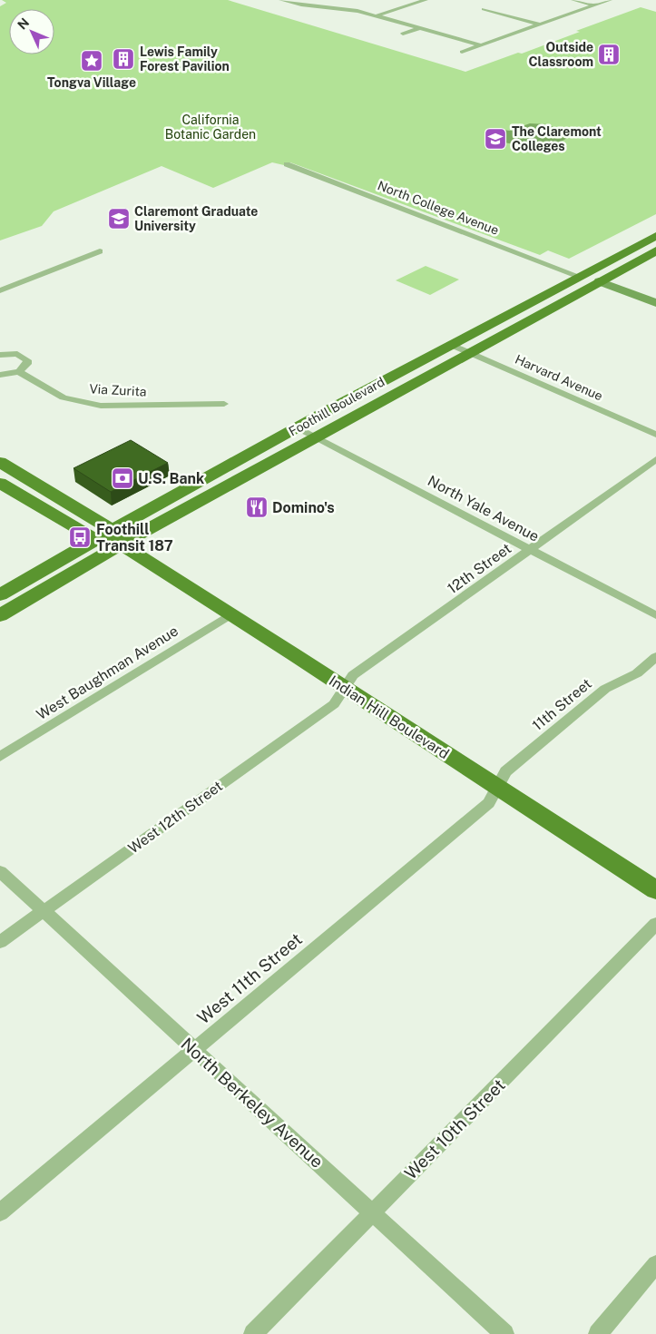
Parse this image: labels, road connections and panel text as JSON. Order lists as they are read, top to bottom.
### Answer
{
  "streets": {
    "main road": ["Foothill Boulevard", "Indian Hill Boulevard"],
    "street": [
      "North College Avenue",
      "Harvard Avenue",
      "Via Zurita",
      "North Yale Avenue",
      "12th Street",
      "West Baughman Avenue",
      "11th Street",
      "West 12th Street",
      "West 11th Street",
      "North Berkeley Avenue",
      "West 10th Street"
    ]
  },
  "crossings": [
    ["North College Avenue", "Foothill Boulevard"],
    ["Harvard Avenue", "Foothill Boulevard"],
    ["Foothill Boulevard", "North Yale Avenue"],
    ["Foothill Boulevard", "Indian Hill Boulevard"],
    ["North Yale Avenue", "12th Street"],
    ["12th Street", "Indian Hill Boulevard"],
    ["12th Street", "West 12th Street"],
    ["West Baughman Avenue", "Indian Hill Boulevard"],
    ["11th Street", "Indian Hill Boulevard"],
    ["11th Street", "West 11th Street"],
    ["Indian Hill Boulevard", "West 12th Street"],
    ["Indian Hill Boulevard", "West 11th Street"],
    ["West 12th Street", "North Berkeley Avenue"],
    ["West 11th Street", "North Berkeley Avenue"],
    ["North Berkeley Avenue", "West 10th Street"]
  ],
  "parks": ["California Botanic Garden"],
  "places": {
    "building": ["Outside Classroom", "Lewis Family Forest Pavilion"],
    "place": ["Tongva Village"],
    "school or university": ["The Claremont Colleges", "Claremont Graduate University"],
    "bank": ["U.S. Bank"],
    "restaurant": ["Domino's"],
    "bus stop": ["Foothill Transit 187"]
  },
  "north": "top left"
}
